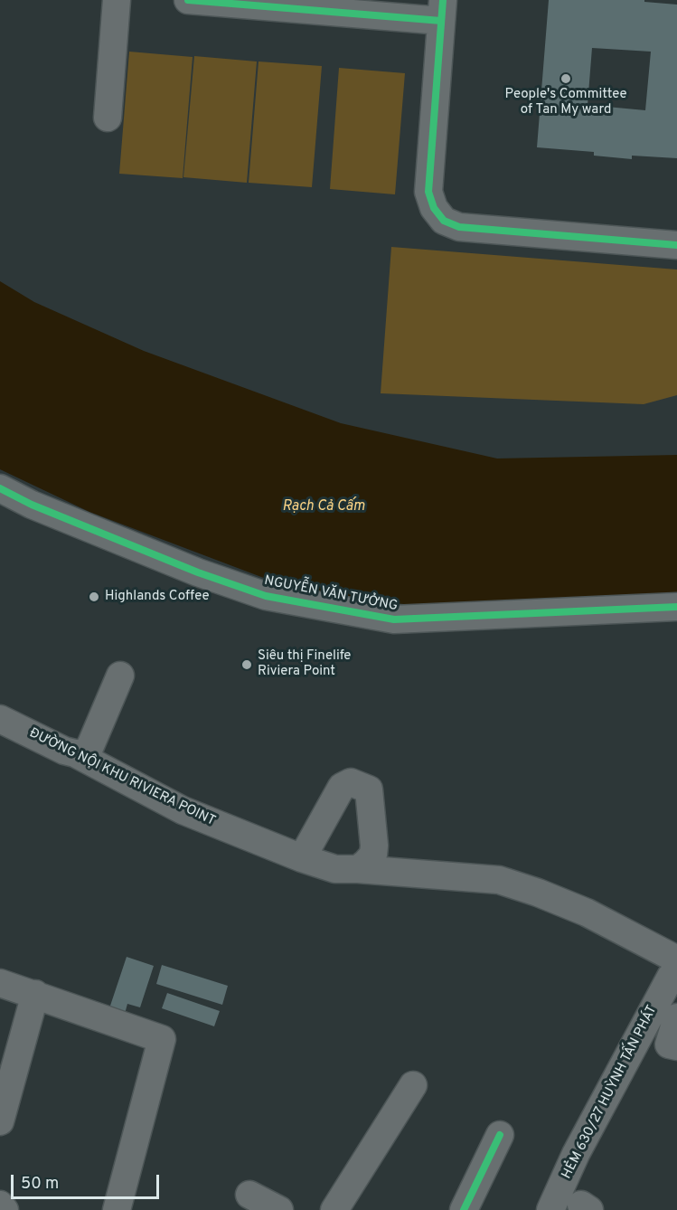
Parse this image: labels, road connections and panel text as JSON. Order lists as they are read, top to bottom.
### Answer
{
  "streets": {
    "street": ["NGUYỄN VĂN TƯỞNG", "ĐƯỜNG NỘI KHU RIVIERA POINT", "HẺM 630/27 HUỲNH TẤN PHÁT"]
  },
  "crossings": [
    ["ĐƯỜNG NỘI KHU RIVIERA POINT", "HẺM 630/27 HUỲNH TẤN PHÁT"]
  ],
  "water": ["Rạch Cả Cấm"],
  "places": ["People's Committee of Tan My ward", "Highlands Coffee", "Siêu thị Finelife Riviera Point"],
  "scale_bar": "50 m"
}
